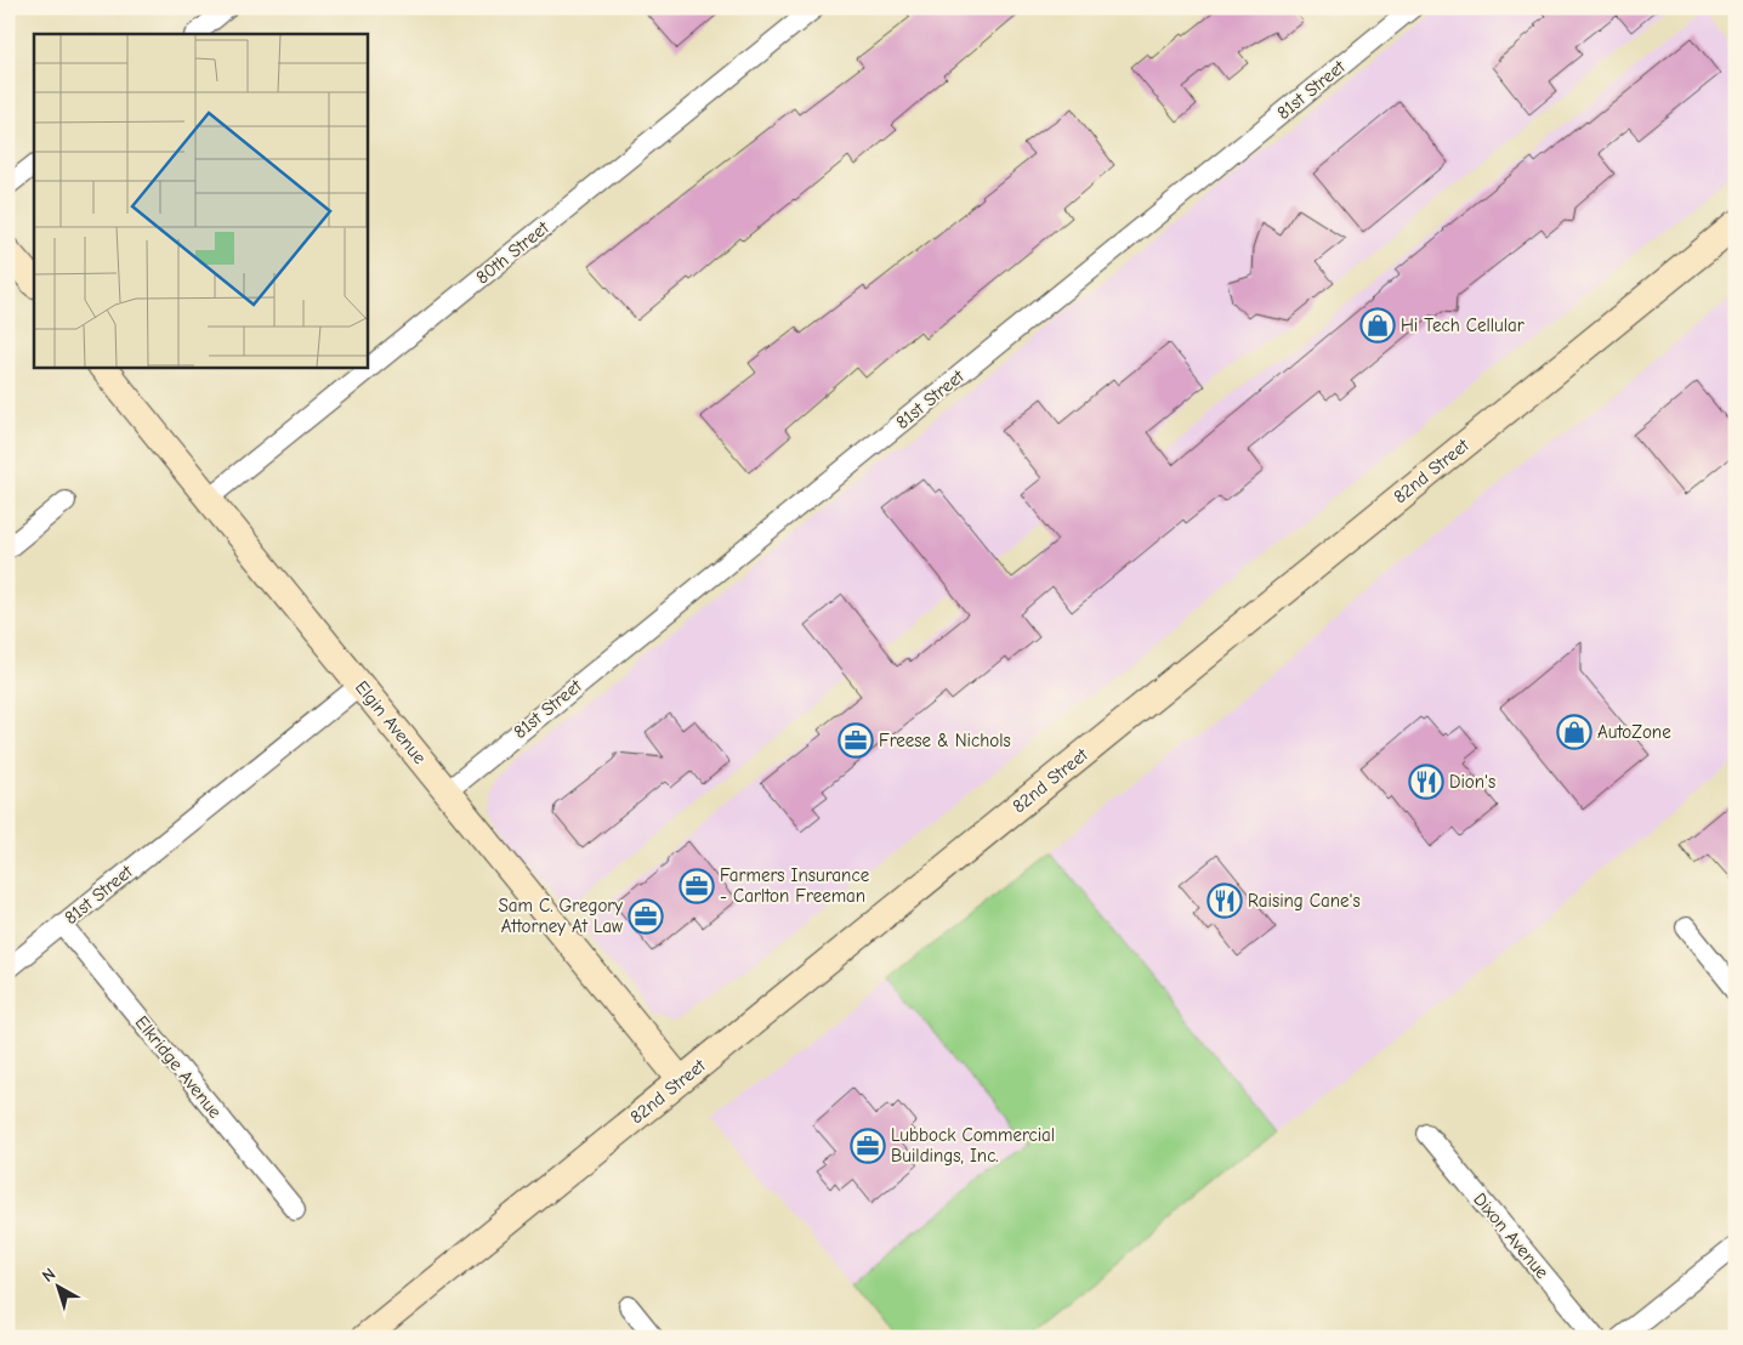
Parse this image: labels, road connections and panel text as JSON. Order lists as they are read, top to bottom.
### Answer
{
  "streets": {
    "main road": ["82nd Street", "Elgin Avenue"],
    "street": [
      "81st Street",
      "80th Street",
      "Elkridge Avenue",
      "Dixon Avenue"
    ]
  },
  "crossings": [
    ["81st Street", "Elgin Avenue"],
    ["81st Street", "Elkridge Avenue"],
    ["80th Street", "Elgin Avenue"],
    ["82nd Street", "Elgin Avenue"]
  ],
  "places": {
    "shop": ["Hi Tech Cellular", "AutoZone"],
    "office": [
      "Freese & Nichols",
      "Farmers Insurance - Carlton Freeman",
      "Sam C. Gregory Attorney At Law",
      "Lubbock Commercial Buildings, Inc."
    ],
    "restaurant": ["Dion's", "Raising Cane's"]
  },
  "north": "top left"
}
